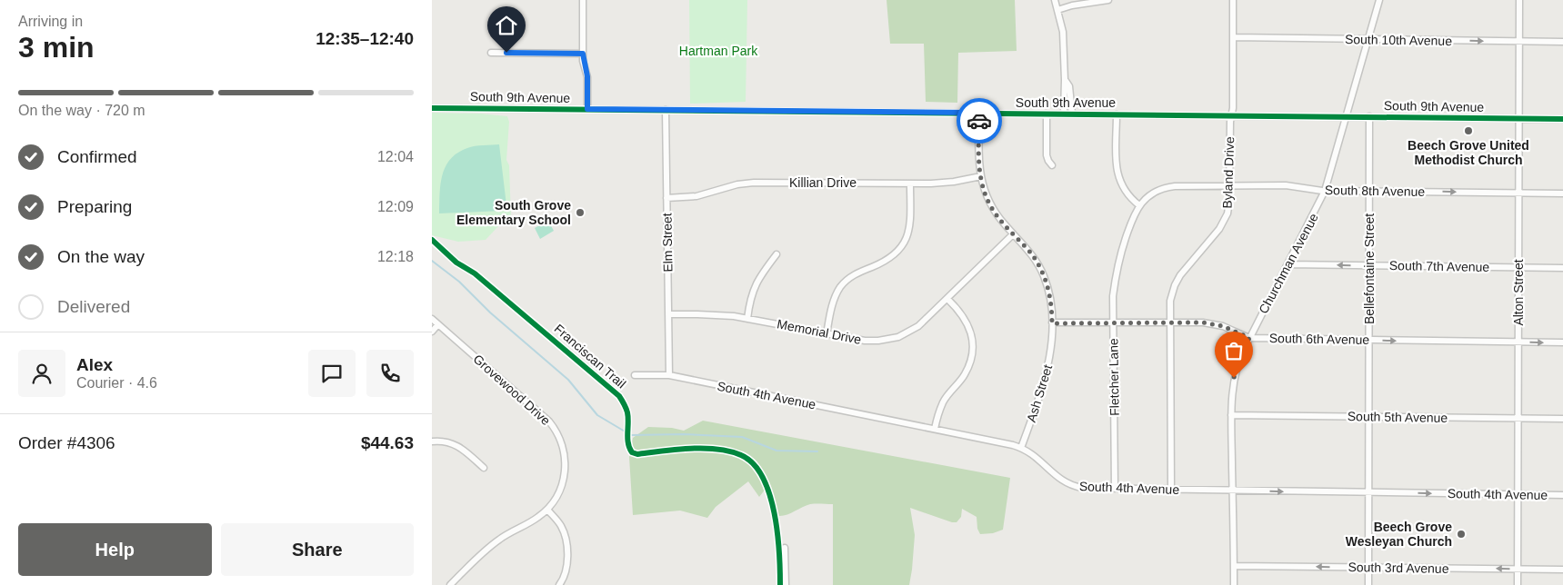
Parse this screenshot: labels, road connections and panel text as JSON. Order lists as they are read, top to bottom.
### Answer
{
  "streets": {
    "street": [
      "South 10th Avenue",
      "South 9th Avenue",
      "Byland Drive",
      "Killian Drive",
      "South 8th Avenue",
      "Elm Street",
      "Churchman Avenue",
      "South 7th Avenue",
      "Bellefontaine Street",
      "Alton Street",
      "Memorial Drive",
      "South 6th Avenue",
      "Fletcher Lane",
      "Grovewood Drive",
      "Ash Street",
      "South 4th Avenue",
      "South 5th Avenue",
      "South 3rd Avenue"
    ],
    "cycle path": ["Franciscan Trail"]
  },
  "crossings": [
    ["South 10th Avenue", "Byland Drive"],
    ["South 10th Avenue", "Churchman Avenue"],
    ["South 10th Avenue", "Alton Street"],
    ["South 9th Avenue", "Byland Drive"],
    ["South 9th Avenue", "Elm Street"],
    ["South 9th Avenue", "Churchman Avenue"],
    ["South 9th Avenue", "Bellefontaine Street"],
    ["South 9th Avenue", "Alton Street"],
    ["South 9th Avenue", "Ash Street"],
    ["Byland Drive", "South 8th Avenue"],
    ["Byland Drive", "South 6th Avenue"],
    ["Byland Drive", "South 4th Avenue"],
    ["Killian Drive", "Elm Street"],
    ["Killian Drive", "Ash Street"],
    ["South 8th Avenue", "Churchman Avenue"],
    ["South 8th Avenue", "Bellefontaine Street"],
    ["South 8th Avenue", "Alton Street"],
    ["South 8th Avenue", "Fletcher Lane"],
    ["Elm Street", "Memorial Drive"],
    ["Elm Street", "South 4th Avenue"],
    ["Churchman Avenue", "South 7th Avenue"],
    ["Churchman Avenue", "South 6th Avenue"],
    ["Churchman Avenue", "South 4th Avenue"],
    ["Churchman Avenue", "South 5th Avenue"],
    ["Churchman Avenue", "South 3rd Avenue"],
    ["South 7th Avenue", "Bellefontaine Street"],
    ["South 7th Avenue", "Alton Street"],
    ["Bellefontaine Street", "South 6th Avenue"],
    ["Bellefontaine Street", "South 4th Avenue"],
    ["Bellefontaine Street", "South 5th Avenue"],
    ["Bellefontaine Street", "South 3rd Avenue"],
    ["Alton Street", "South 6th Avenue"],
    ["Alton Street", "South 4th Avenue"],
    ["Alton Street", "South 5th Avenue"],
    ["Alton Street", "South 3rd Avenue"],
    ["Memorial Drive", "Ash Street"],
    ["South 6th Avenue", "Fletcher Lane"],
    ["South 6th Avenue", "Ash Street"],
    ["Fletcher Lane", "South 4th Avenue"],
    ["Ash Street", "South 4th Avenue"]
  ],
  "one_way": ["South 10th Avenue", "South 6th Avenue", "South 3rd Avenue"],
  "parks": ["Hartman Park"],
  "places": ["Beech Grove United Methodist Church", "South Grove Elementary School", "Beech Grove Wesleyan Church"],
  "page": {
    "heading": ["3 min", "Arriving in", "12:35–12:40"],
    "panel": [
      "Alex",
      "Courier · 4.6",
      "Order #4306",
      "$44.63"
    ],
    "bar": "On the way · 720 m",
    "list": [
      ["Confirmed", "12:04"],
      ["Preparing", "12:09"],
      ["On the way", "12:18"],
      "Delivered"
    ],
    "buttons": ["Help", "Share"]
  }
}
